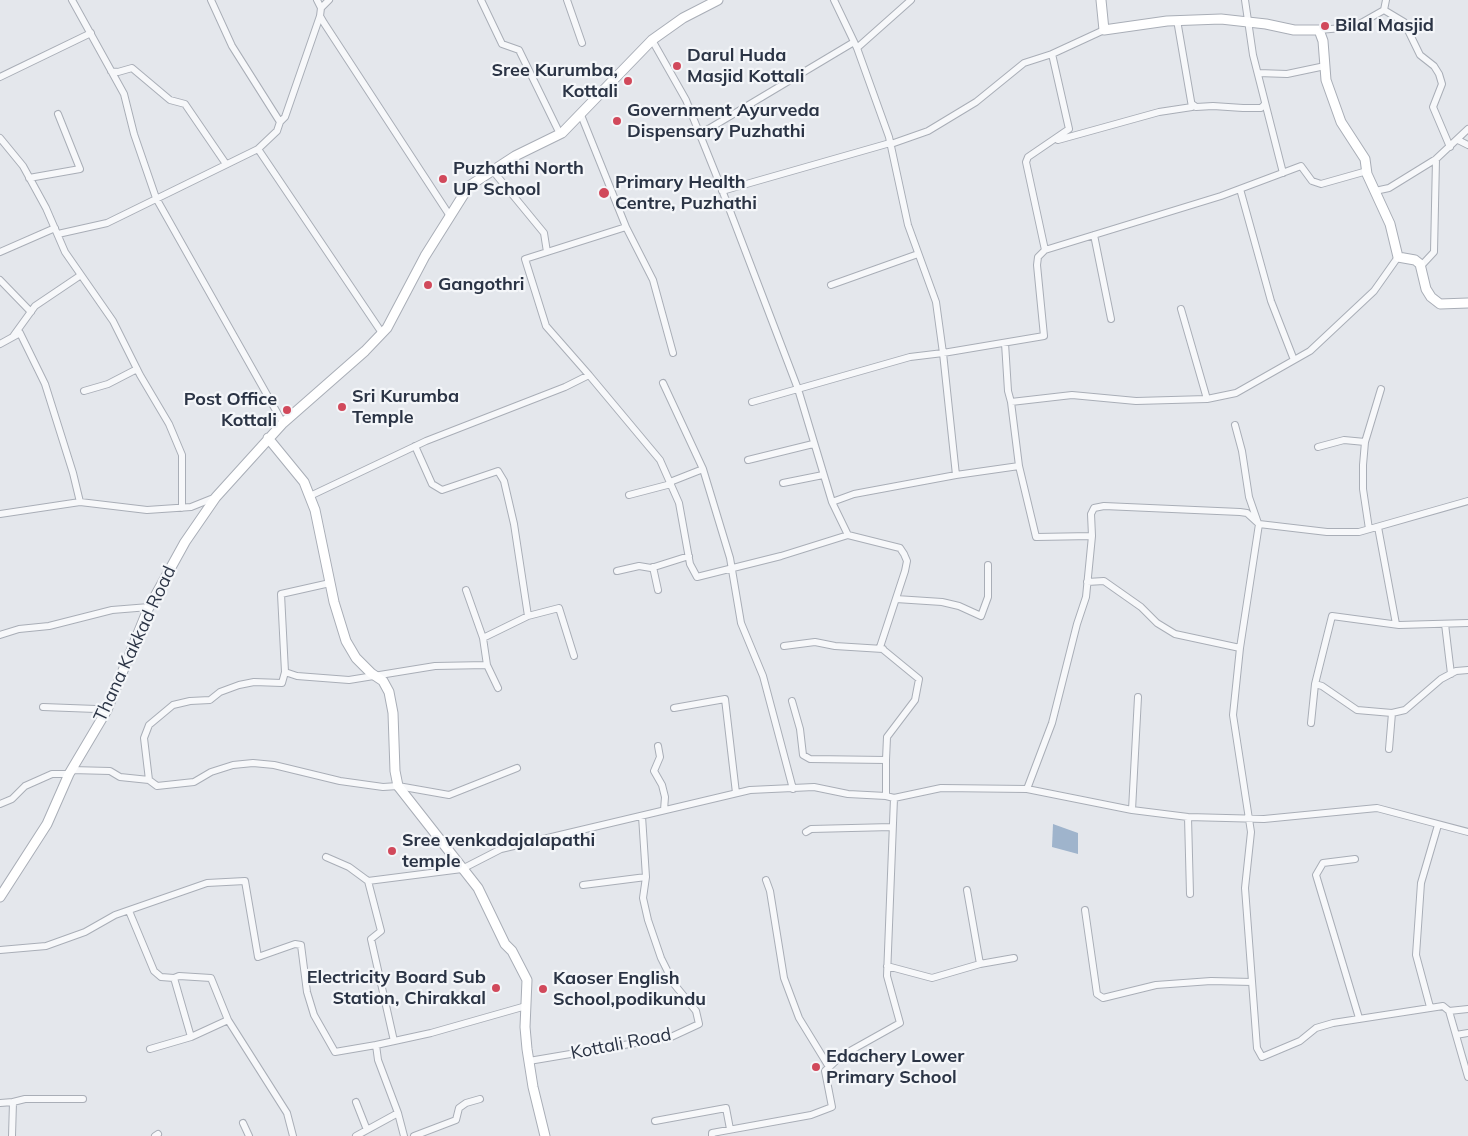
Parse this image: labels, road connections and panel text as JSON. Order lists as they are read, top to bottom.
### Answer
{
  "streets": {
    "main road": ["Thana Kakkad Road"],
    "street": ["Kottali Road"]
  },
  "places": [
    "Bilal Masjid",
    "Darul Huda Masjid Kottali",
    "Sree Kurumba, Kottali",
    "Government Ayurveda Dispensary Puzhathi",
    "Puzhathi North UP School",
    "Primary Health Centre, Puzhathi",
    "Gangothri",
    "Sri Kurumba Temple",
    "Post Office Kottali",
    "Sree venkadajalapathi temple",
    "Electricity Board Sub Station, Chirakkal",
    "Kaoser English School,podikundu",
    "Edachery Lower Primary School"
  ]
}
